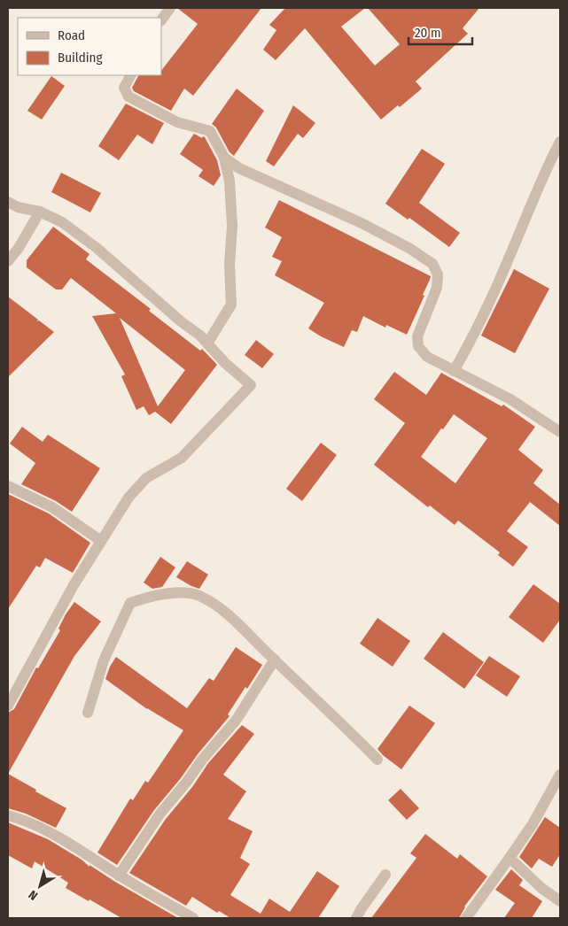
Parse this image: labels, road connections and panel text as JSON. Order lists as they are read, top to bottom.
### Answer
{
  "legend": ["Road", "Building"],
  "scale_bar": "20 m",
  "north": "bottom left"
}
